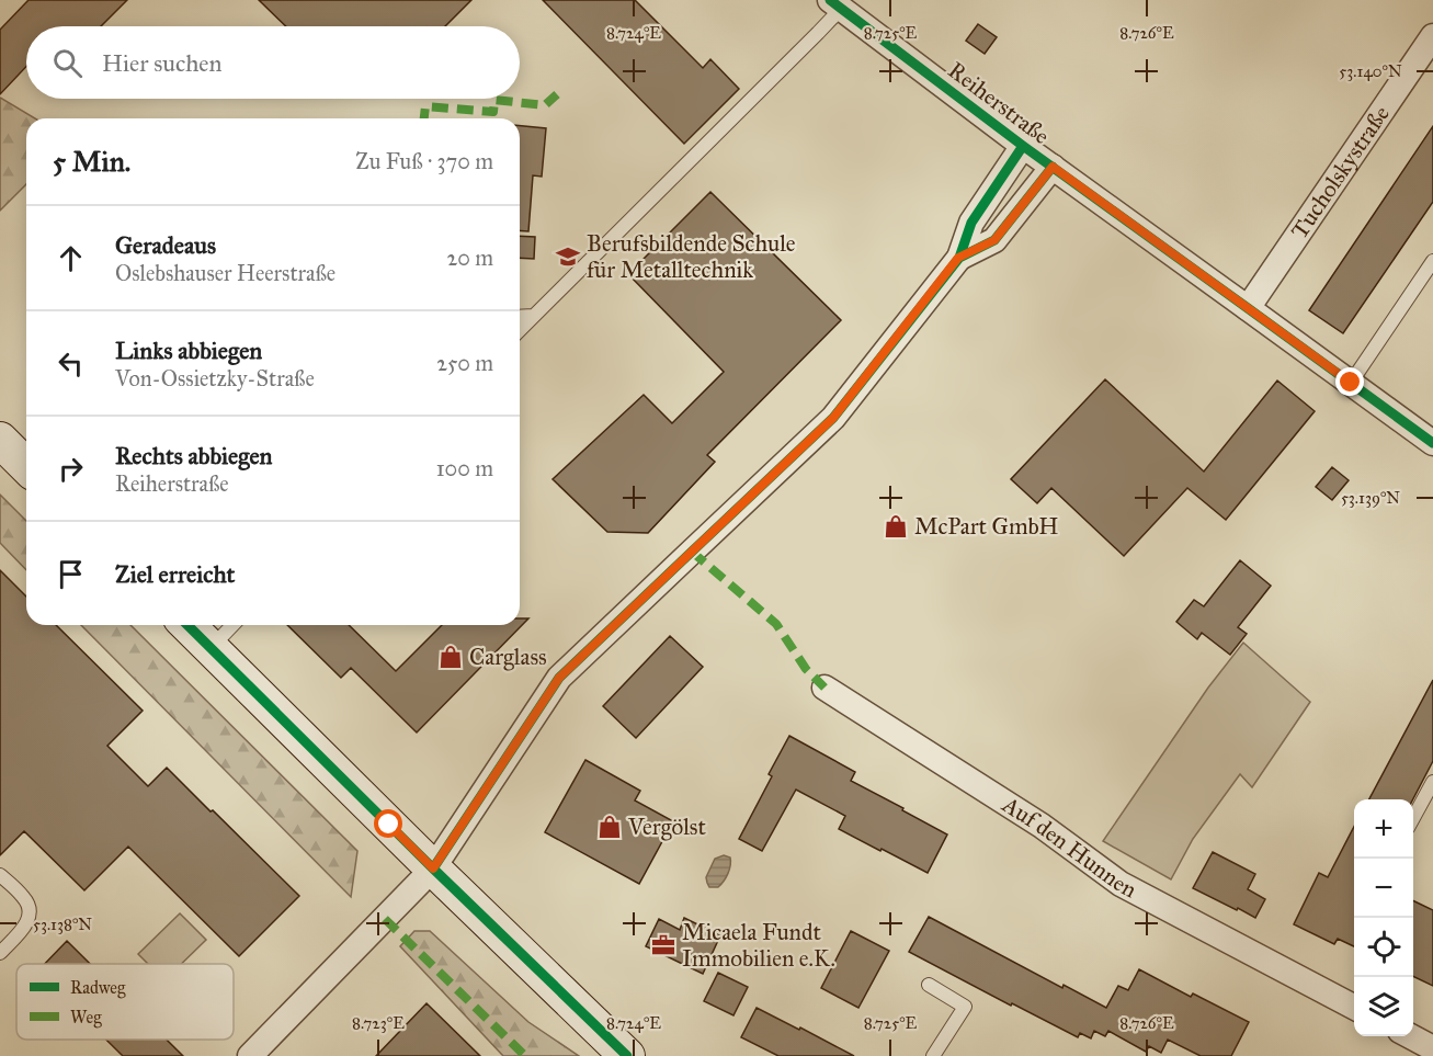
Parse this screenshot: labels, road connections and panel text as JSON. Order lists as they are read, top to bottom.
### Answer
{
  "streets": {
    "street": ["Reiherstraße", "Tucholskystraße", "Auf den Hunnen"]
  },
  "crossings": [
    ["Reiherstraße", "Tucholskystraße"]
  ],
  "places": {
    "school or university": ["Berufsbildende Schule für Metalltechnik"],
    "shop": ["McPart GmbH", "Carglass", "Vergölst"],
    "office": ["Micaela Fundt Immobilien e.K."]
  },
  "legend": ["Radweg", "Weg"],
  "page": {
    "search": "Hier suchen",
    "heading": ["5 Min.", "Zu Fuß · 370 m"],
    "list": [
      ["Geradeaus", "Oslebshauser Heerstraße", "20 m"],
      ["Links abbiegen", "Von-Ossietzky-Straße", "250 m"],
      ["Rechts abbiegen", "Reiherstraße", "100 m"],
      "Ziel erreicht"
    ],
    "map_buttons": ["+", "−"]
  },
  "coordinates": [
    "8.724°E",
    "8.725°E",
    "8.726°E",
    "53.140°N",
    "53.139°N",
    "53.138°N",
    "8.723°E"
  ]
}
